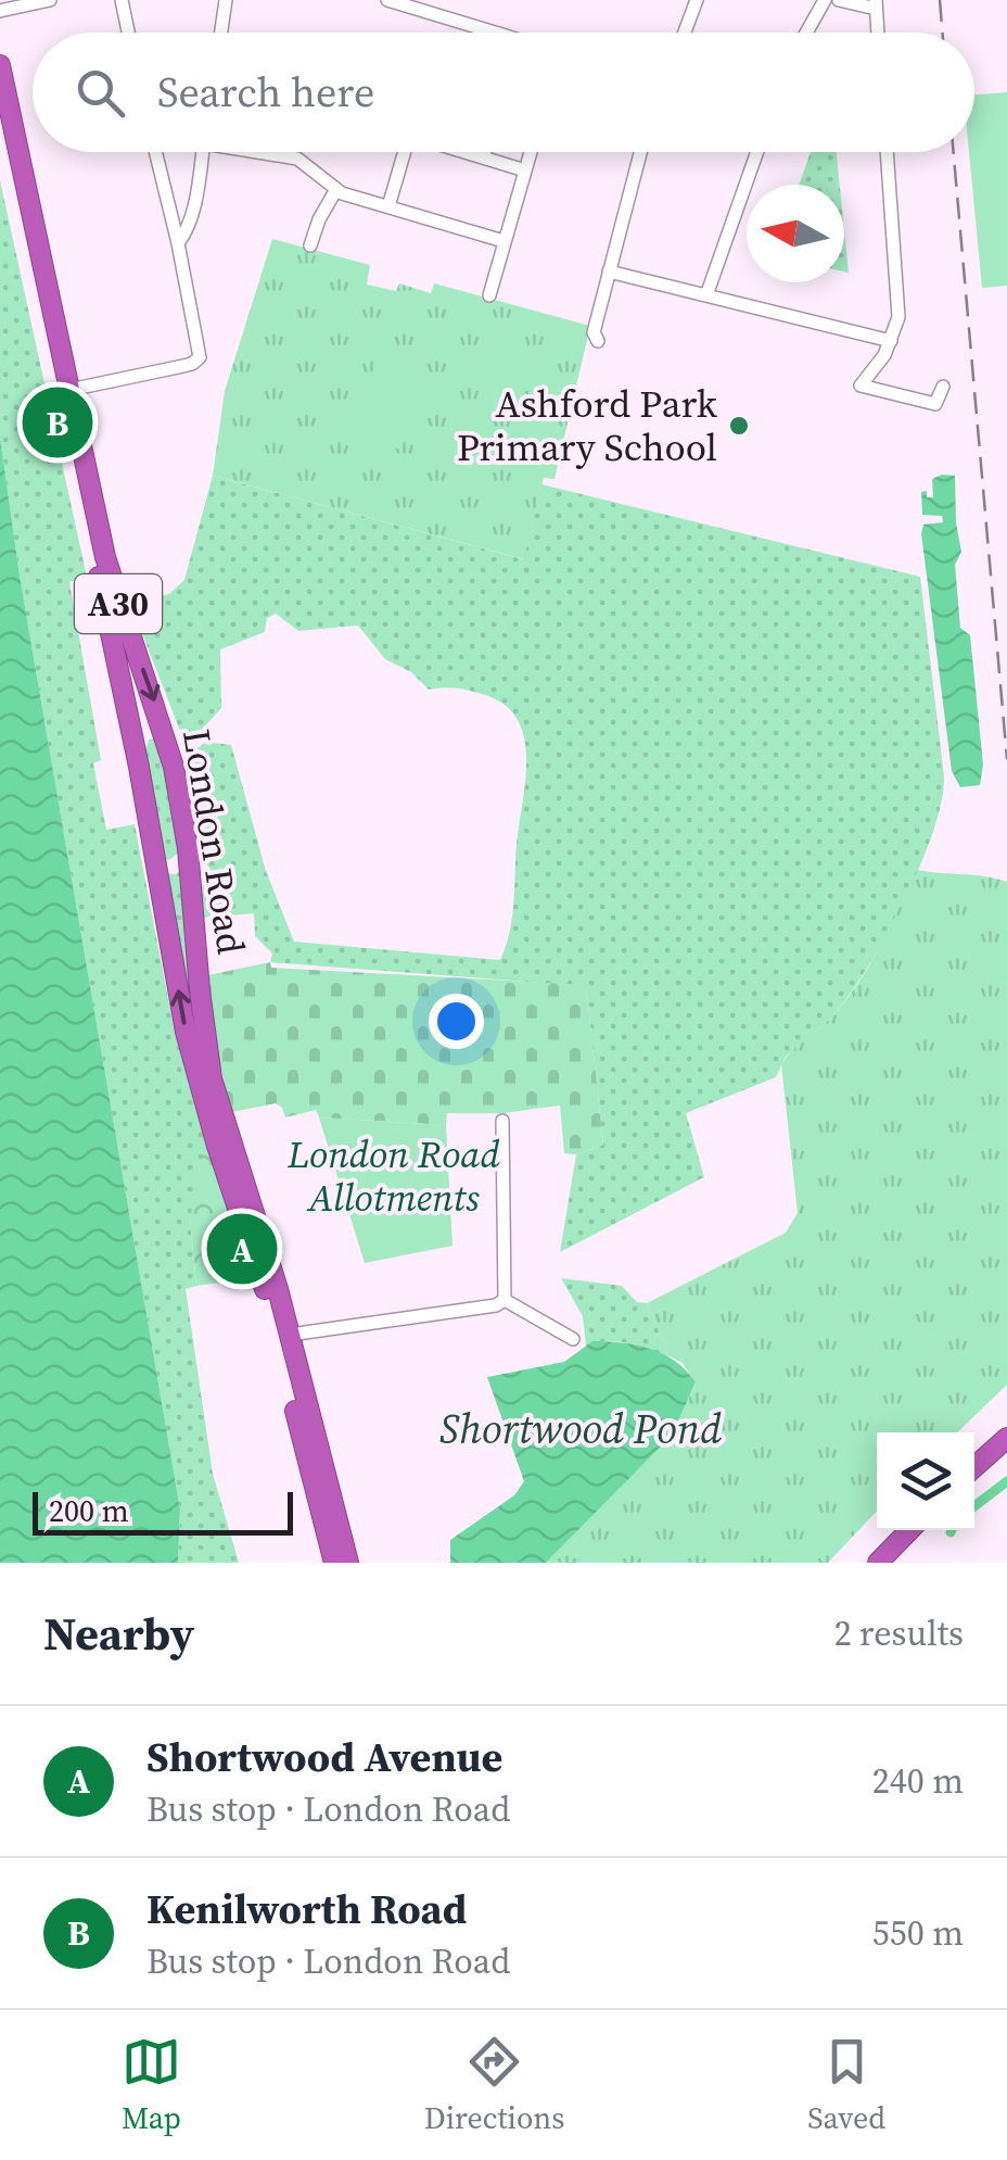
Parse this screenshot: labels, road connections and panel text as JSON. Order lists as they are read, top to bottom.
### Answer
{
  "streets": {
    "highway": ["A30", "London Road"]
  },
  "crossings": [
    ["A30", "London Road"]
  ],
  "water": ["Shortwood Pond"],
  "parks": ["London Road Allotments"],
  "places": ["Ashford Park Primary School"],
  "scale_bar": "200 m",
  "north": "left",
  "page": {
    "search": "Search here",
    "pins": ["B", "A"],
    "scale": "200 m",
    "heading": ["Nearby", "2 results"],
    "list": [
      {
        "mark": "A",
        "name": "Shortwood Avenue",
        "note": "Bus stop · London Road",
        "value": "240 m"
      },
      {
        "mark": "B",
        "name": "Kenilworth Road",
        "note": "Bus stop · London Road",
        "value": "550 m"
      }
    ],
    "nav": ["Map", "Directions", "Saved"]
  }
}
